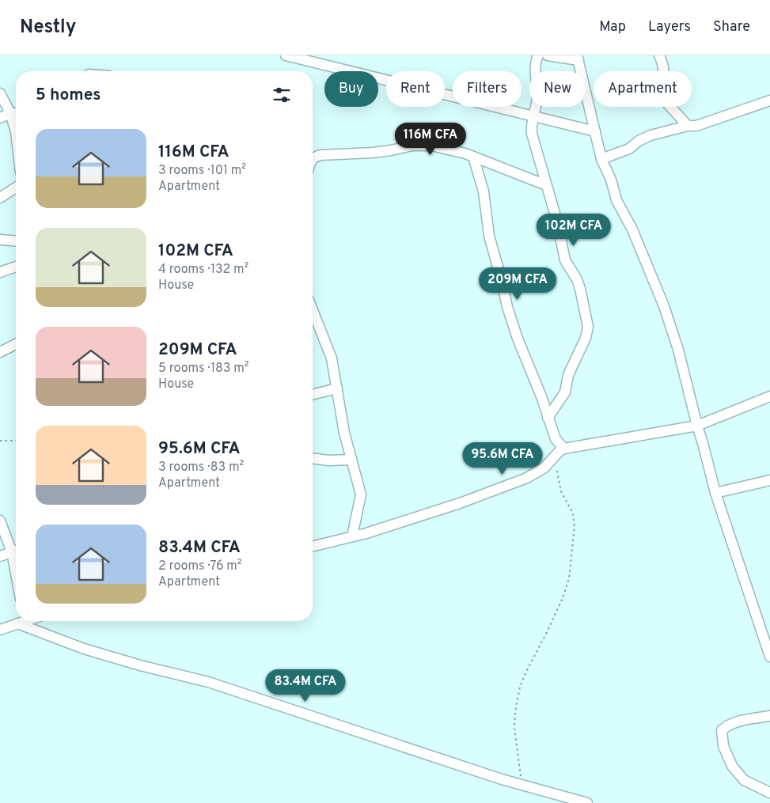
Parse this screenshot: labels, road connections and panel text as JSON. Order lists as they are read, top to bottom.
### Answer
{
  "page": {
    "header": "Nestly",
    "nav": ["Map", "Layers", "Share"],
    "chip": [
      "Buy",
      "Rent",
      "Filters",
      "New",
      "Apartment"
    ],
    "heading": "5 homes",
    "list": [
      {
        "name": "116M CFA",
        "note": "3 rooms · 101 m² · Apartment"
      },
      {
        "name": "102M CFA",
        "note": "4 rooms · 132 m² · House"
      },
      {
        "name": "209M CFA",
        "note": "5 rooms · 183 m² · House"
      },
      {
        "name": "95.6M CFA",
        "note": "3 rooms · 83 m² · Apartment"
      },
      {
        "name": "83.4M CFA",
        "note": "2 rooms · 76 m² · Apartment"
      }
    ],
    "price": [
      "116M CFA",
      "102M CFA",
      "209M CFA",
      "95.6M CFA",
      "83.4M CFA"
    ]
  }
}
